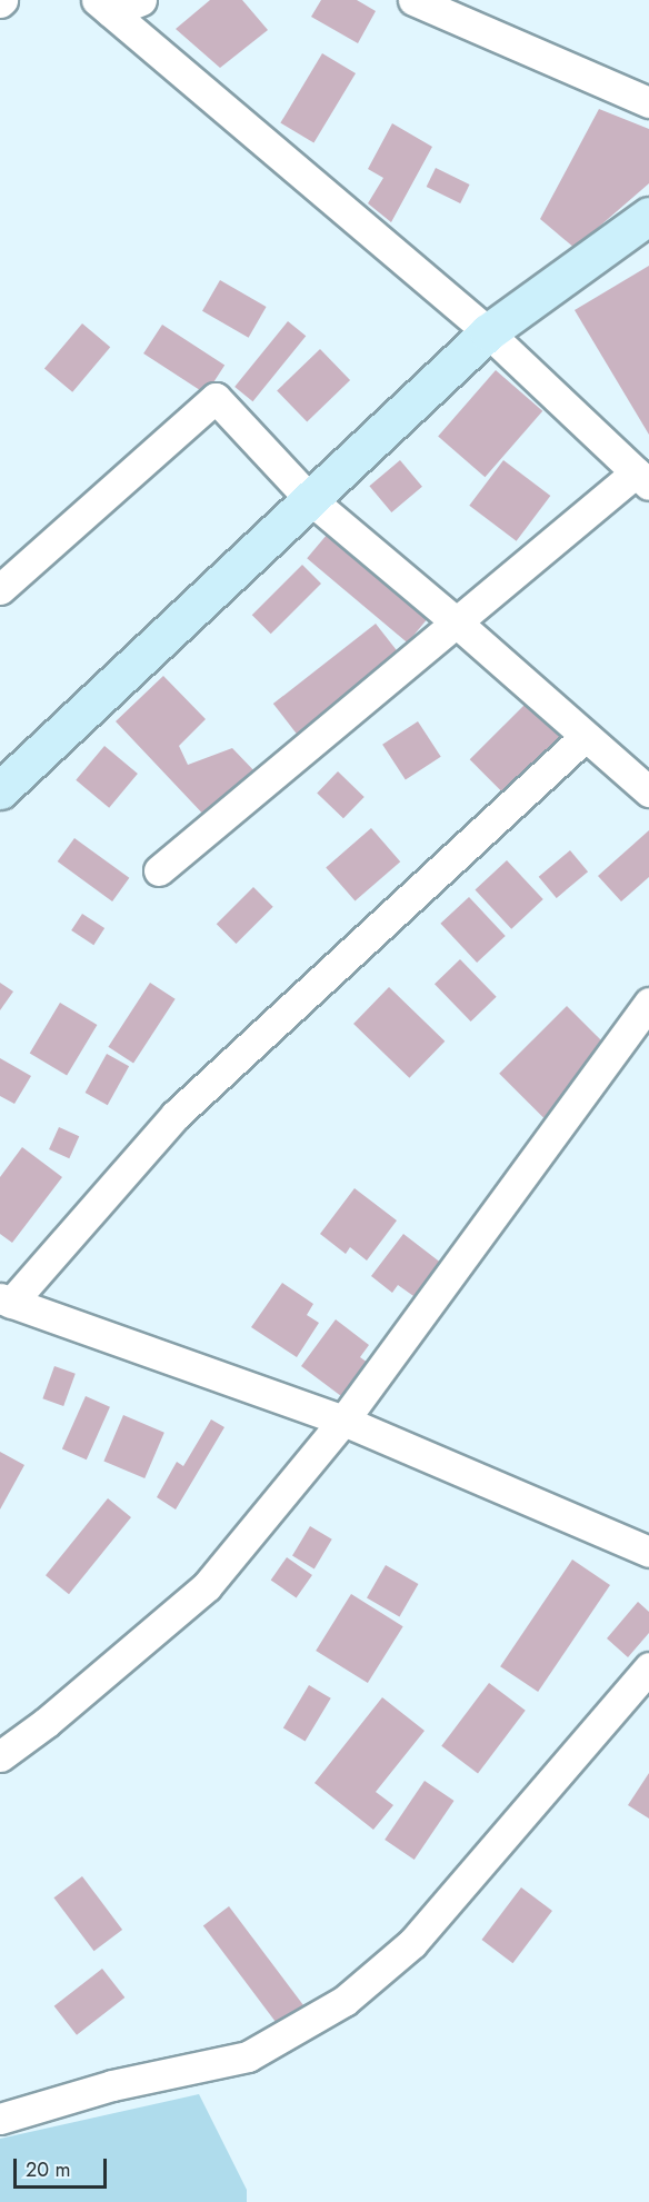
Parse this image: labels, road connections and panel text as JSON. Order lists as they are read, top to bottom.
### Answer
{
  "scale_bar": "20 m"
}
